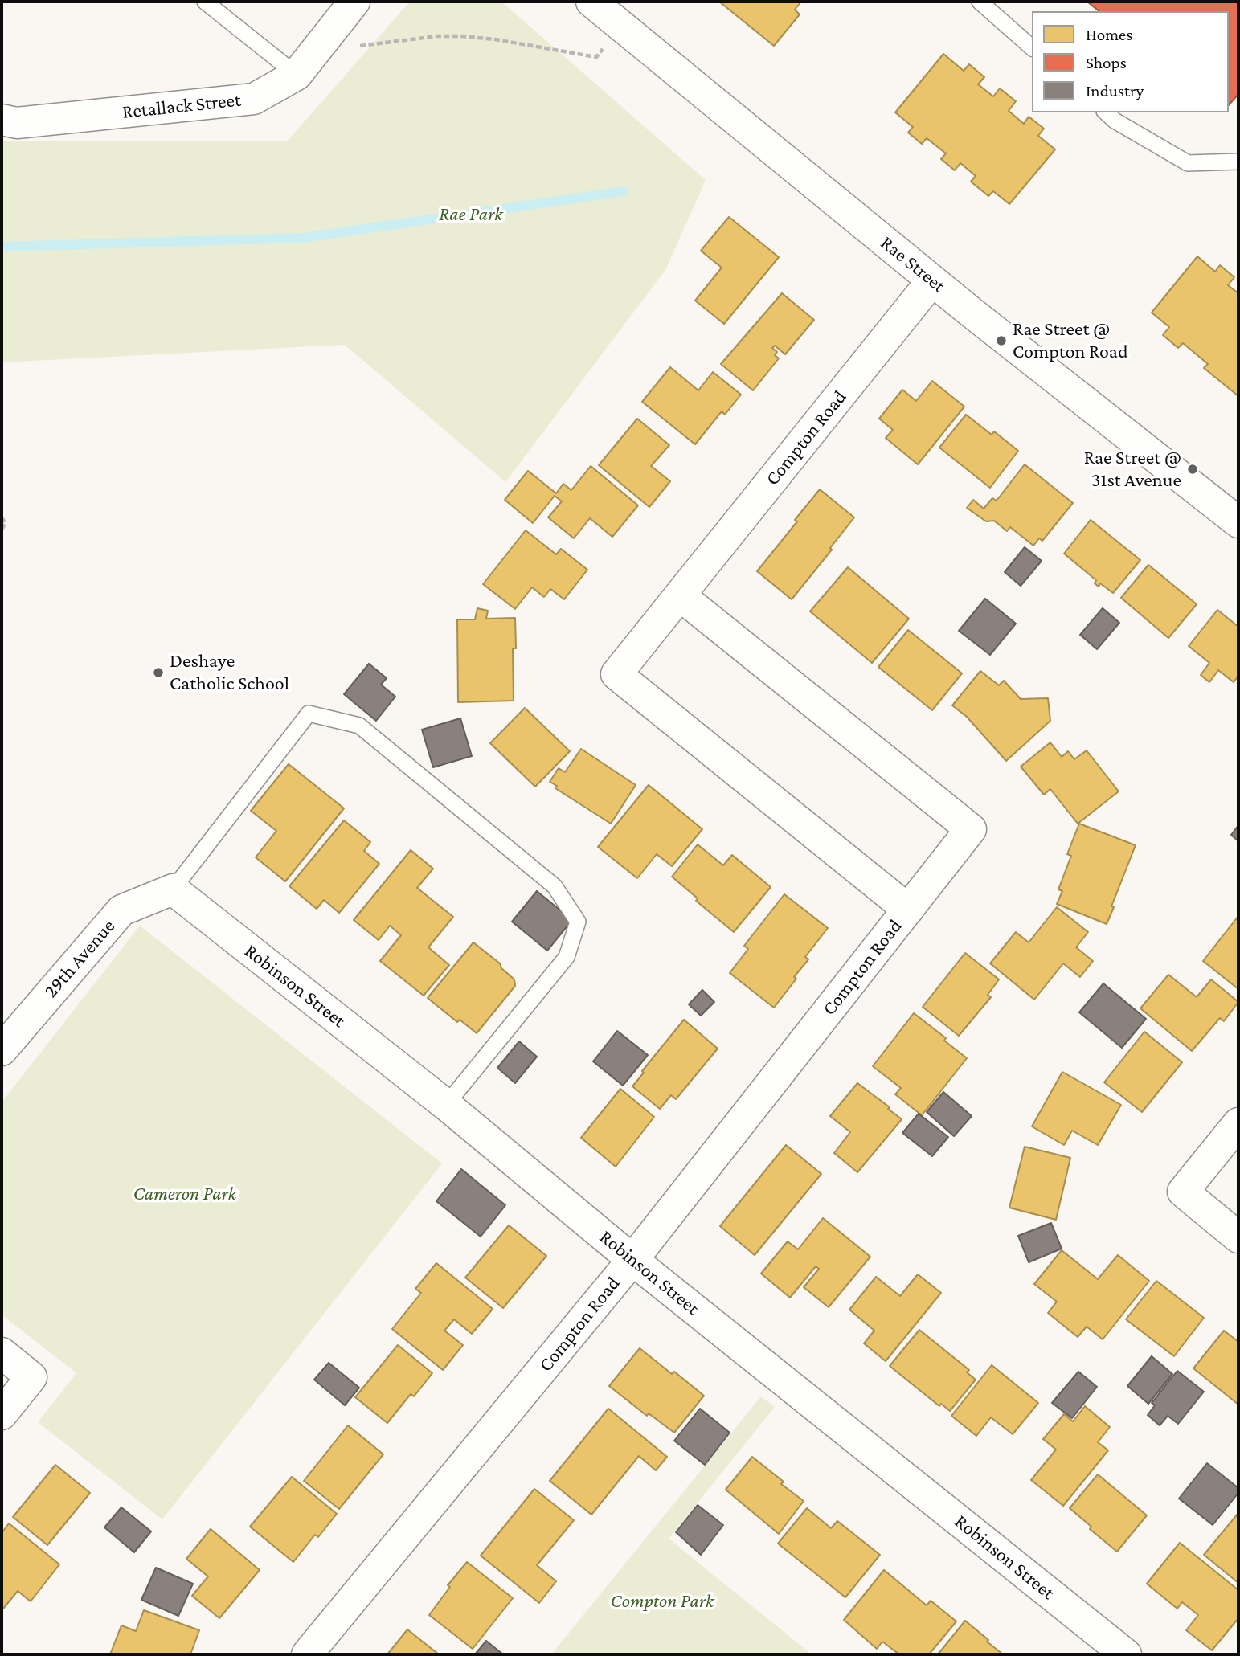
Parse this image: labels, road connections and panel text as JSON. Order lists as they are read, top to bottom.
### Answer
{
  "streets": {
    "street": [
      "Retallack Street",
      "Rae Street",
      "Compton Road",
      "29th Avenue",
      "Robinson Street"
    ]
  },
  "crossings": [
    ["Rae Street", "Compton Road"],
    ["Compton Road", "Robinson Street"],
    ["29th Avenue", "Robinson Street"]
  ],
  "parks": ["Rae Park", "Cameron Park", "Compton Park"],
  "places": ["Rae Street @ Compton Road", "Rae Street @ 31st Avenue", "Deshaye Catholic School"],
  "legend": ["Homes", "Shops", "Industry"]
}
